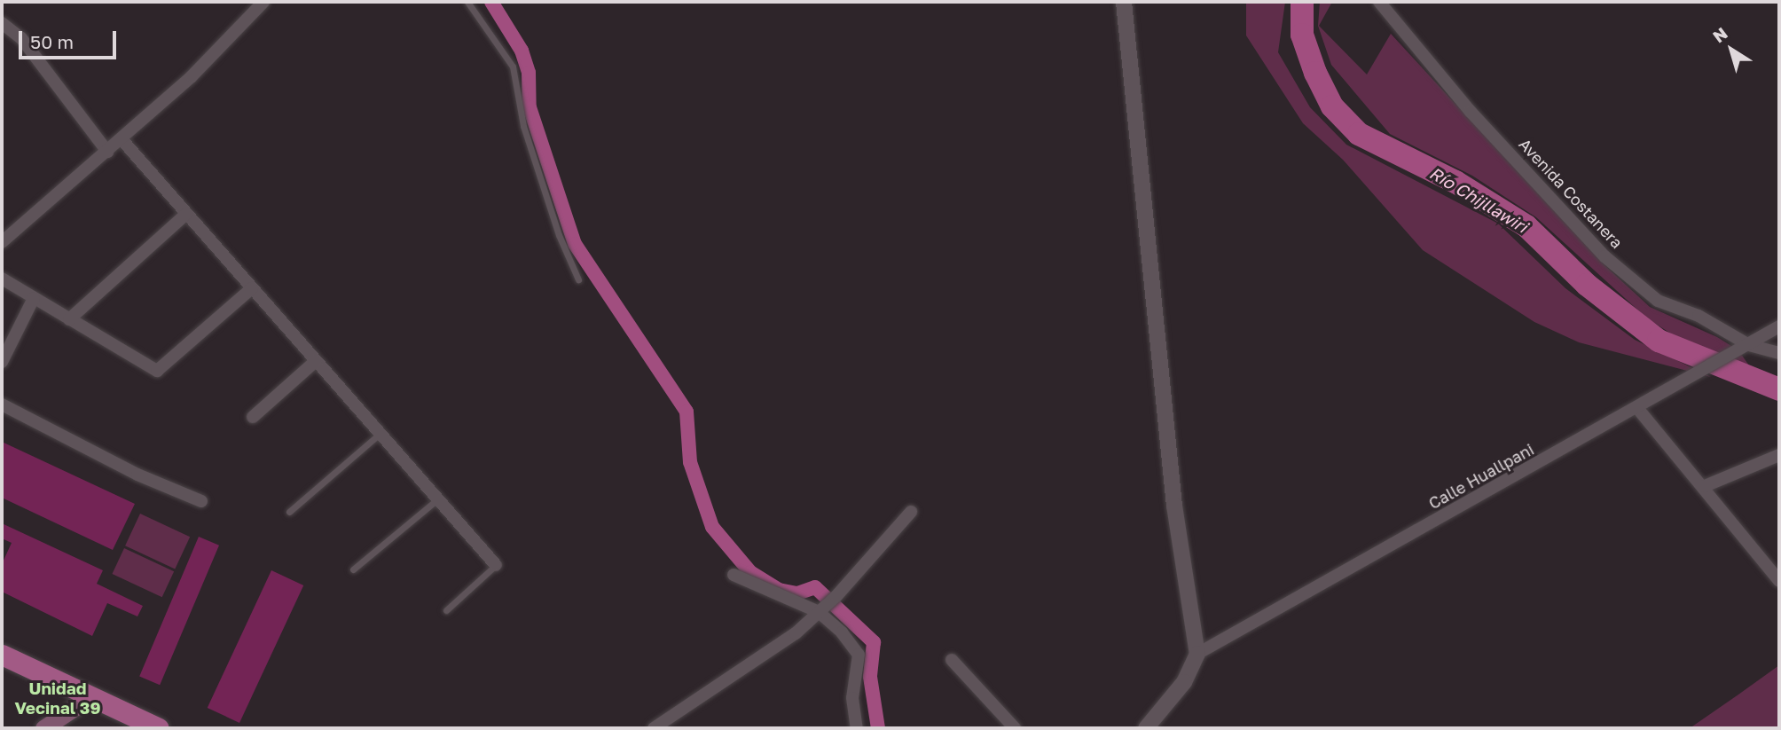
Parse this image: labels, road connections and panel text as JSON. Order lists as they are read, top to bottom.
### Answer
{
  "streets": {
    "street": ["Avenida Costanera", "Calle Huallpani"]
  },
  "crossings": [
    ["Avenida Costanera", "Calle Huallpani"]
  ],
  "districts": ["Unidad Vecinal 39"],
  "water": ["Río Chijllawiri"],
  "scale_bar": "50 m",
  "north": "top left"
}
